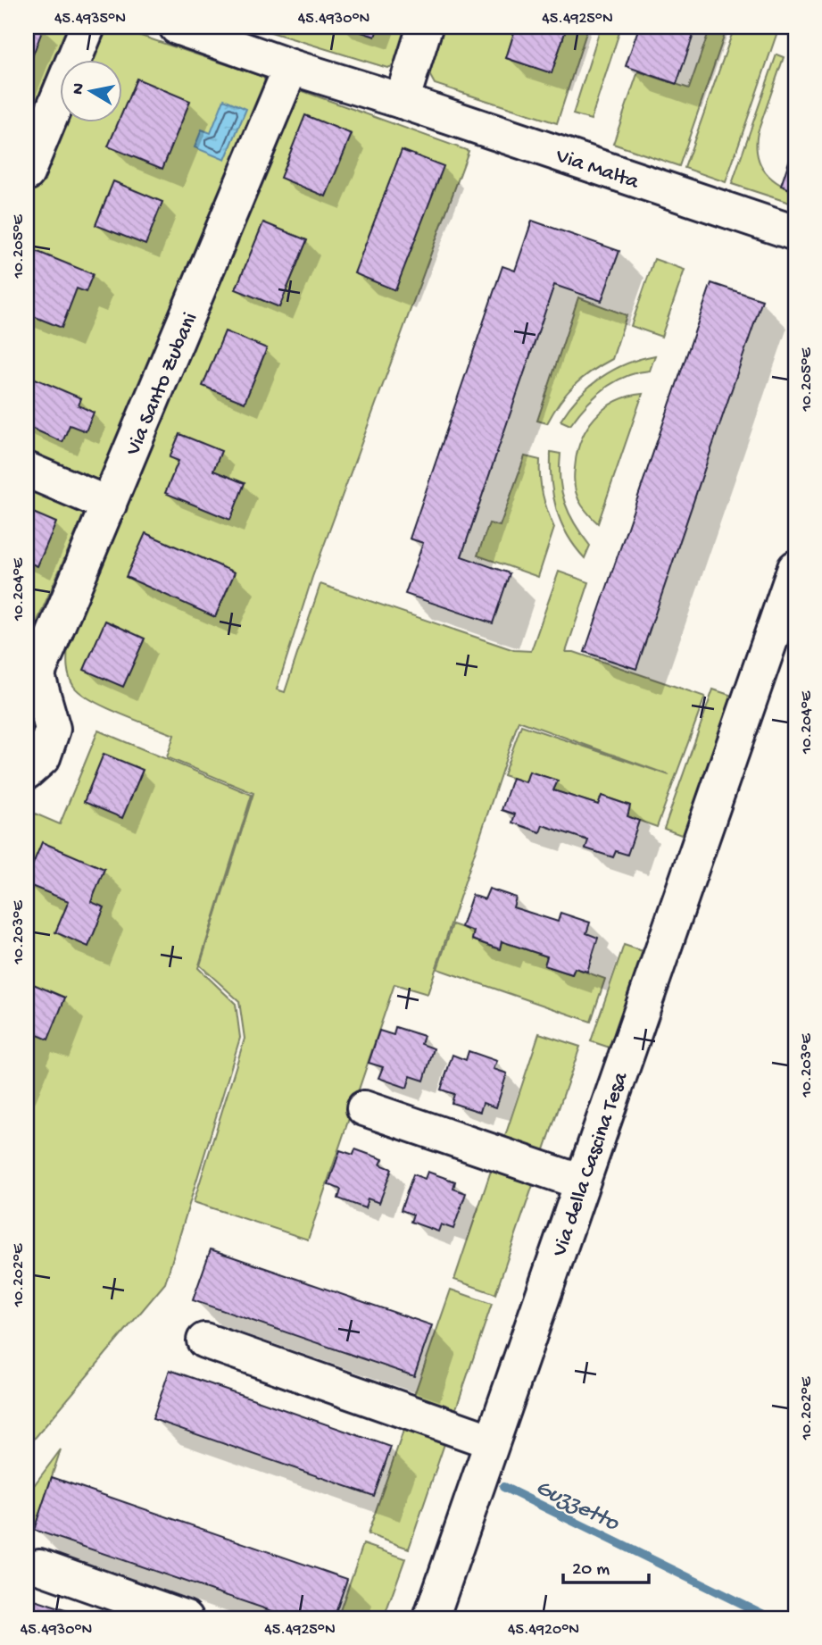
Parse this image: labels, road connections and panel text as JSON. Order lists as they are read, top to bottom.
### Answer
{
  "streets": {
    "street": ["Via Malta", "Via Santo Zubani", "Via della Cascina Tesa"]
  },
  "crossings": [
    ["Via Malta", "Via Santo Zubani"]
  ],
  "water": ["Guzzetto"],
  "scale_bar": "20 m",
  "north": "left",
  "coordinates": [
    "45.4935°N",
    "45.4930°N",
    "45.4925°N",
    "10.205°E",
    "10.204°E",
    "10.203°E",
    "10.202°E",
    "45.4920°N"
  ]
}
